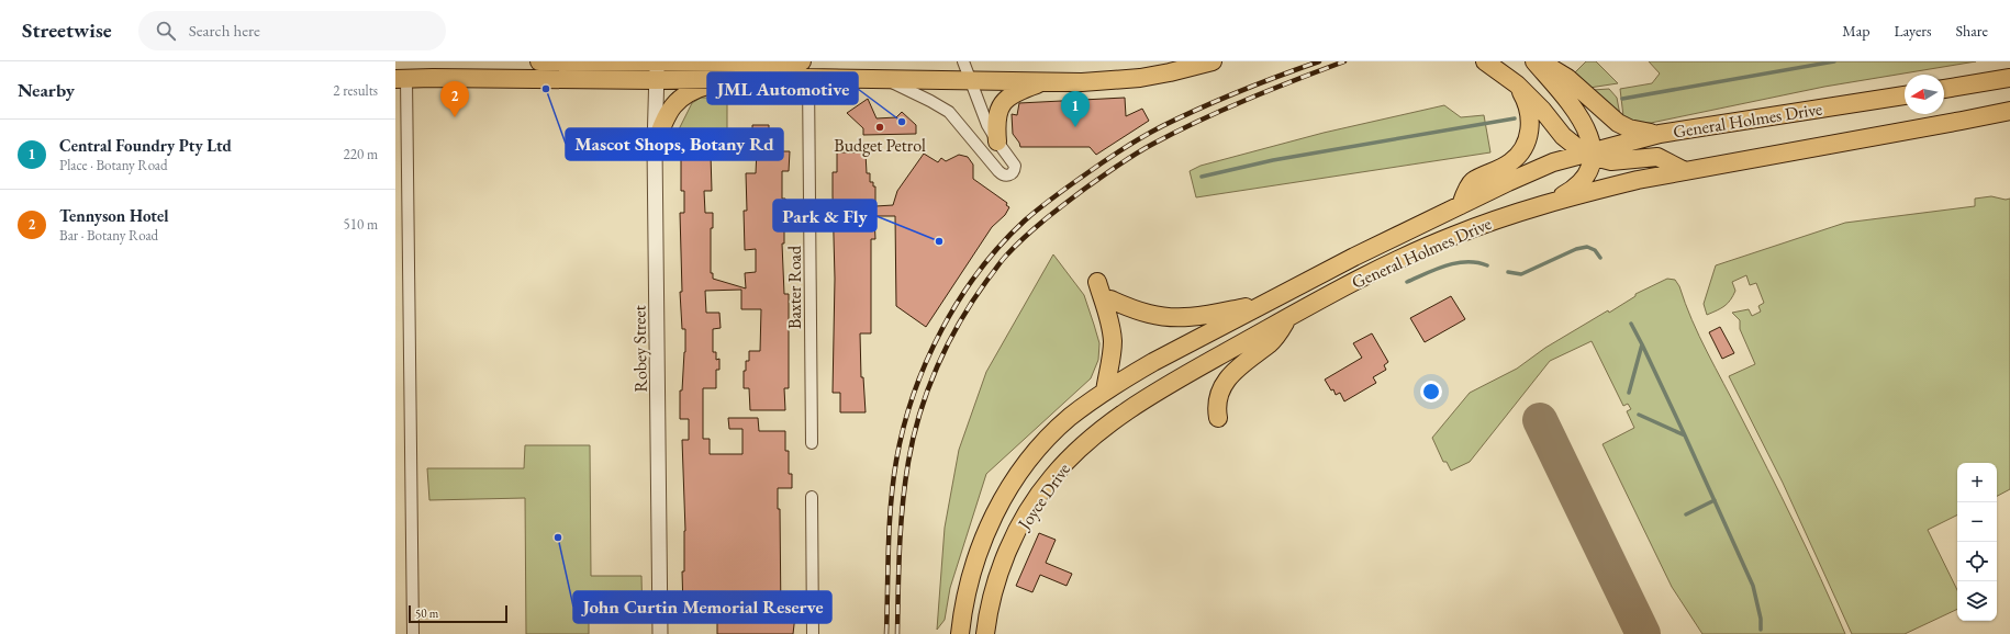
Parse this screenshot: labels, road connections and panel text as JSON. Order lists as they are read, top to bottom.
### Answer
{
  "streets": {
    "main road": ["General Holmes Drive", "Joyce Drive"],
    "street": ["Baxter Road", "Robey Street"]
  },
  "crossings": [
    ["General Holmes Drive", "Joyce Drive"]
  ],
  "places": [
    "Mascot Shops, Botany Rd",
    "JML Automotive",
    "Budget Petrol",
    "Park & Fly",
    "John Curtin Memorial Reserve"
  ],
  "scale_bar": "50 m",
  "north": "left",
  "page": {
    "header": "Streetwise",
    "search": "Search here",
    "nav": ["Map", "Layers", "Share"],
    "heading": ["Nearby", "2 results"],
    "pins": ["2", "1"],
    "list": [
      {
        "mark": "1",
        "name": "Central Foundry Pty Ltd",
        "note": "Place · Botany Road",
        "value": "220 m"
      },
      {
        "mark": "2",
        "name": "Tennyson Hotel",
        "note": "Bar · Botany Road",
        "value": "510 m"
      }
    ],
    "map_buttons": ["+", "−"],
    "scale": "50 m"
  }
}
